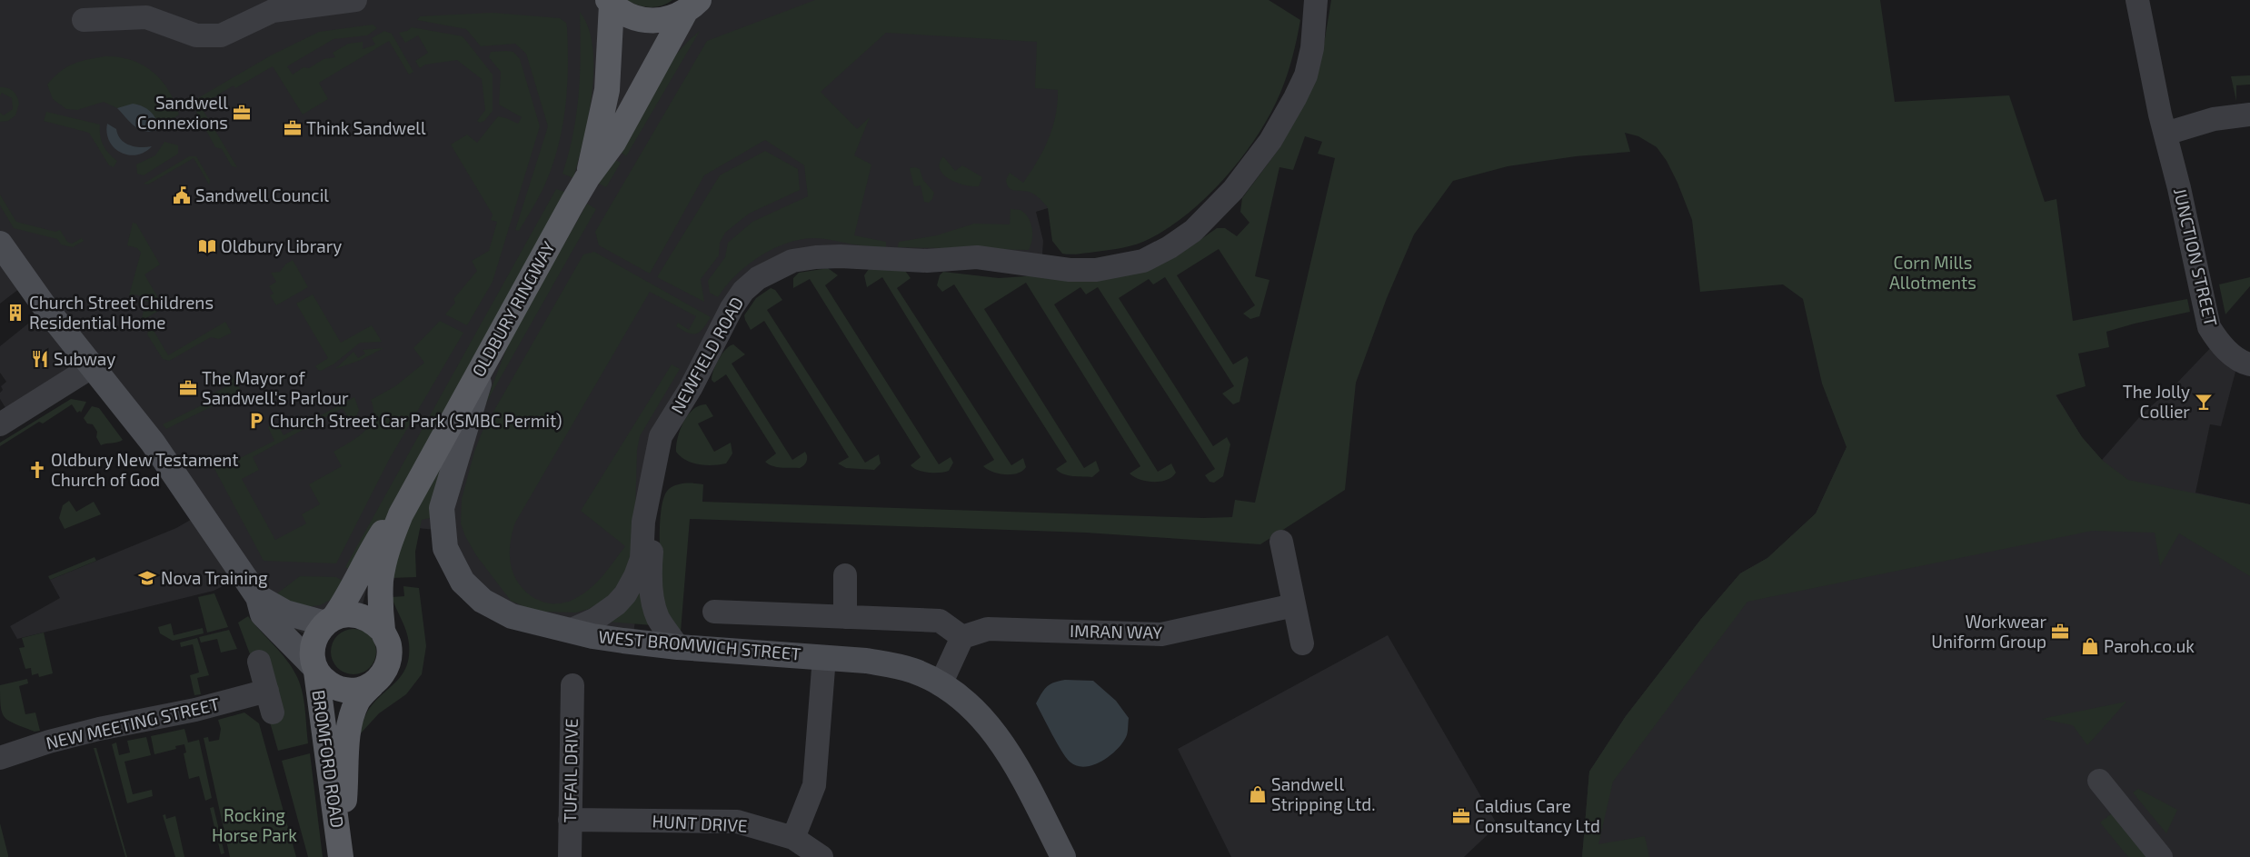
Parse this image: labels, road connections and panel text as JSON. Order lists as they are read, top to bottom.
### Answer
{
  "streets": {
    "main road": ["OLDBURY RINGWAY", "BROMFORD ROAD"],
    "street": [
      "JUNCTION STREET",
      "NEWFIELD ROAD",
      "IMRAN WAY",
      "WEST BROMWICH STREET",
      "NEW MEETING STREET",
      "TUFAIL DRIVE",
      "HUNT DRIVE"
    ]
  },
  "crossings": [
    ["OLDBURY RINGWAY", "WEST BROMWICH STREET"],
    ["OLDBURY RINGWAY", "BROMFORD ROAD"],
    ["NEWFIELD ROAD", "WEST BROMWICH STREET"],
    ["TUFAIL DRIVE", "HUNT DRIVE"]
  ],
  "parks": ["Corn Mills Allotments", "Rocking Horse Park"],
  "places": {
    "office": [
      "Sandwell Connexions",
      "Think Sandwell",
      "The Mayor of Sandwell's Parlour",
      "Workwear Uniform Group",
      "Caldius Care Consultancy Ltd"
    ],
    "public building": ["Sandwell Council"],
    "library": ["Oldbury Library"],
    "building": ["Church Street Childrens Residential Home"],
    "restaurant": ["Subway"],
    "bar": ["The Jolly Collier"],
    "parking": ["Church Street Car Park (SMBC Permit)"],
    "church": ["Oldbury New Testament Church of God"],
    "school or university": ["Nova Training"],
    "shop": ["Paroh.co.uk", "Sandwell Stripping Ltd."]
  }
}
